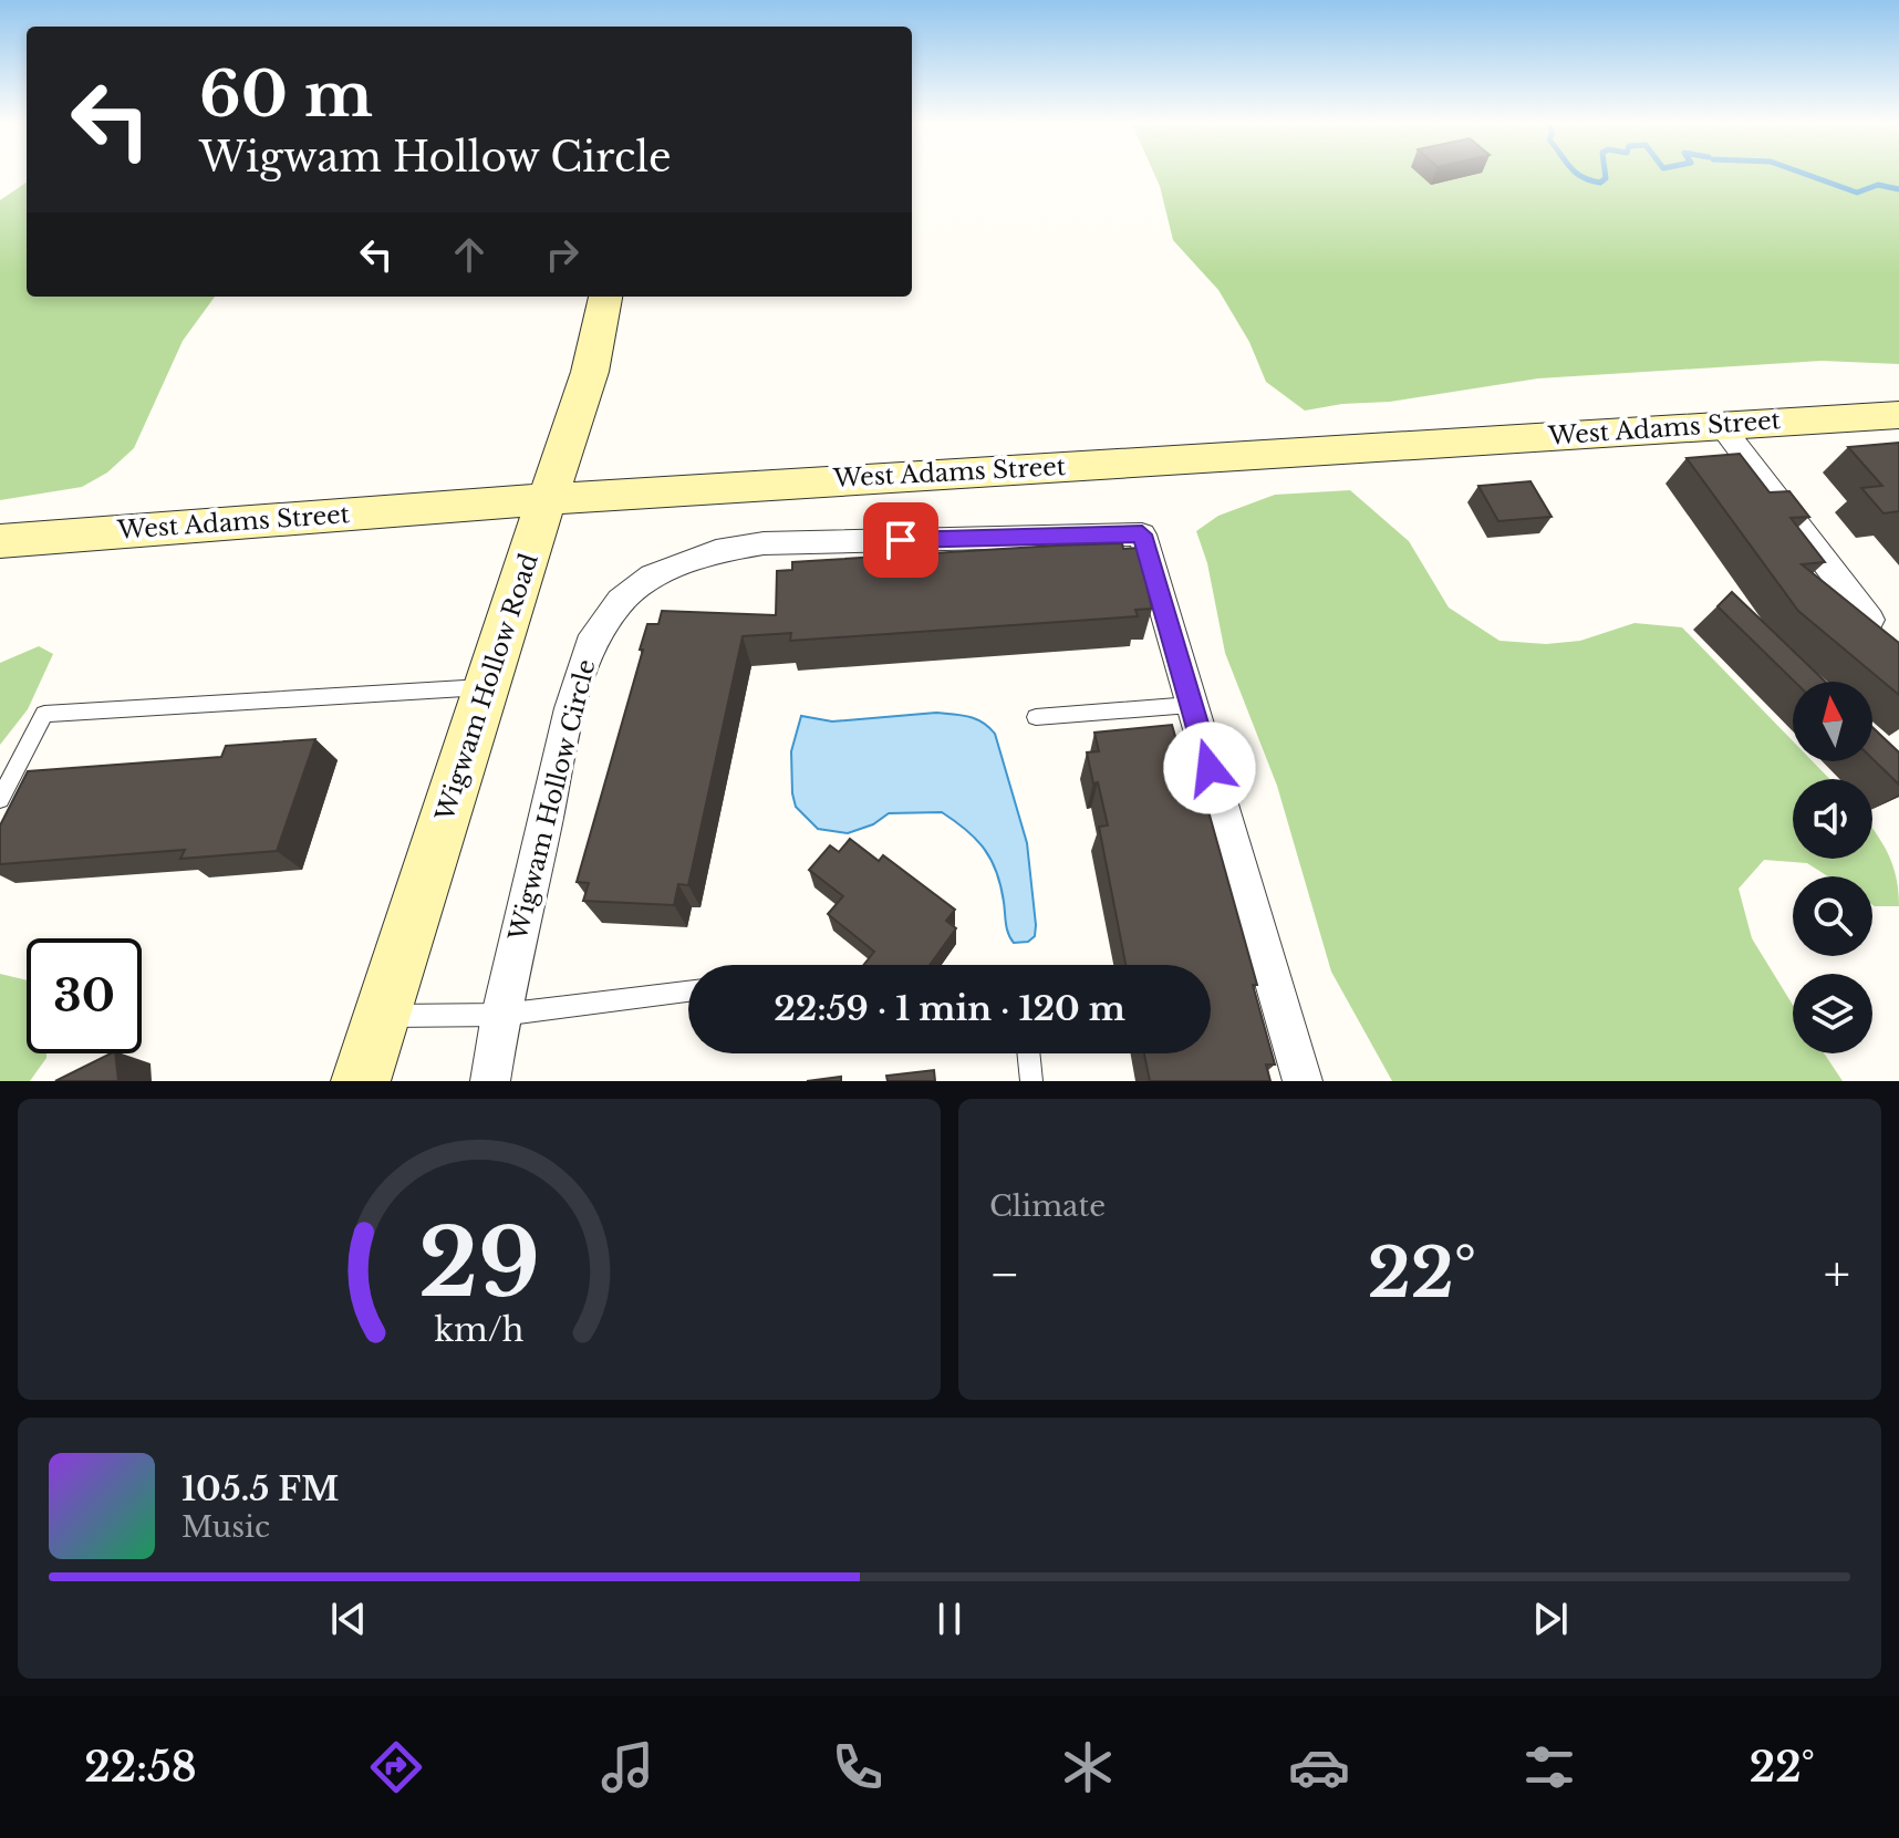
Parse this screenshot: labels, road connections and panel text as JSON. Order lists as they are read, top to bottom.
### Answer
{
  "streets": {
    "street": ["West Adams Street", "Wigwam Hollow Road", "Wigwam Hollow Circle"]
  },
  "crossings": [
    ["West Adams Street", "Wigwam Hollow Road"]
  ],
  "north": "top",
  "page": {
    "turn": ["60 m", "Wigwam Hollow Circle"],
    "limit": "30",
    "trip": "22:59 · 1 min · 120 m",
    "tile": "Climate",
    "heat": ["−", "22°", "+"],
    "song": ["105.5 FM", "Music"],
    "tabs": ["22:58", "22°"],
    "gauge": ["29", "km/h"]
  }
}
